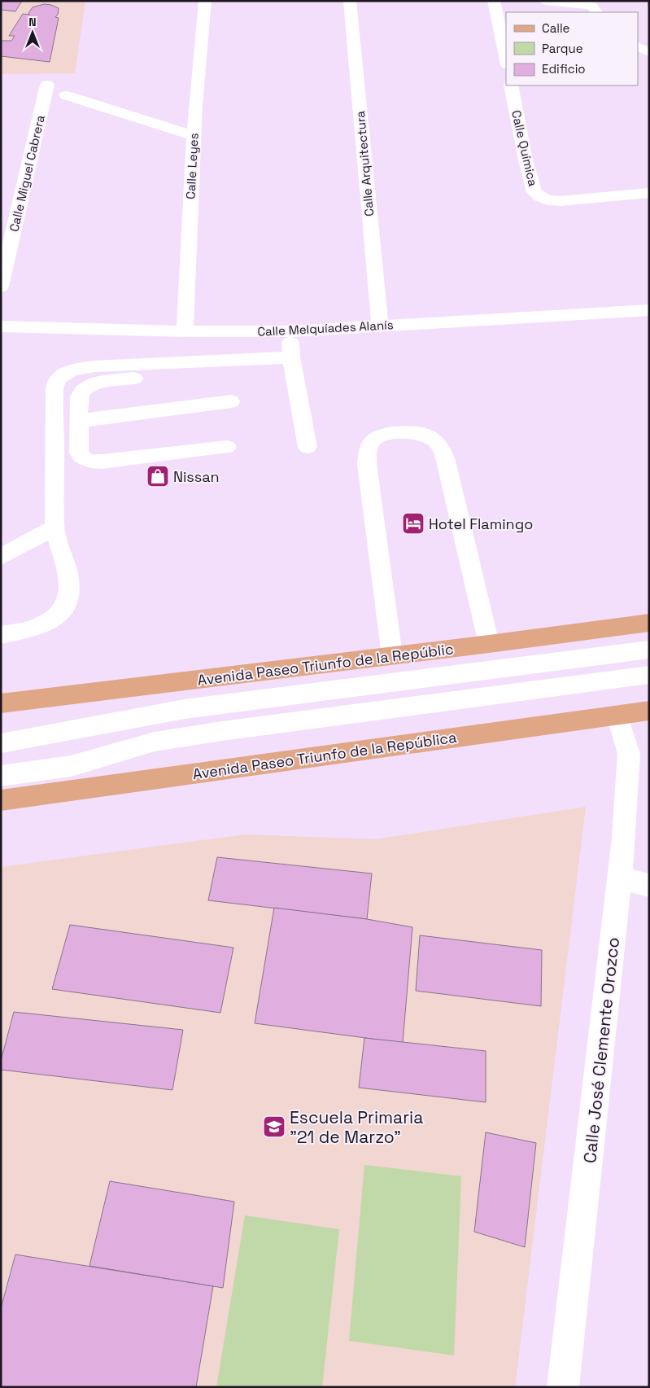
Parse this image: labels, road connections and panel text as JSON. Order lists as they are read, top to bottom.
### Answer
{
  "streets": {
    "main road": ["Avenida Paseo Triunfo de la Repúblic", "Avenida Paseo Triunfo de la República"],
    "street": [
      "Calle Química",
      "Calle Arquitectura",
      "Calle Leyes",
      "Calle Miguel Cabrera",
      "Calle Melquíades Alanís",
      "Calle José Clemente Orozco"
    ]
  },
  "crossings": [
    ["Calle Arquitectura", "Calle Melquíades Alanís"],
    ["Calle Leyes", "Calle Melquíades Alanís"],
    ["Avenida Paseo Triunfo de la República", "Calle José Clemente Orozco"]
  ],
  "places": {
    "shop": ["Nissan"],
    "hotel": ["Hotel Flamingo"],
    "school or university": ["Escuela Primaria \"21 de Marzo\""]
  },
  "legend": ["Calle", "Parque", "Edificio"],
  "north": "top"
}
